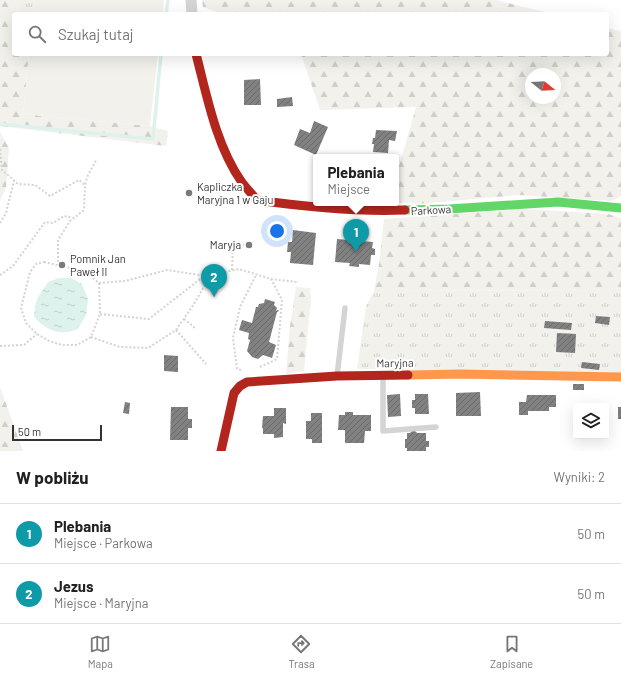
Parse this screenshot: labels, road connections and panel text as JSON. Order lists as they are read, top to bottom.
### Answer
{
  "streets": {
    "street": ["Parkowa", "Maryjna"]
  },
  "places": ["Kapliczka Maryjna 1 w Gaju", "Maryja", "Pomnik Jan Paweł II"],
  "scale_bar": "50 m",
  "north": "right",
  "page": {
    "search": "Szukaj tutaj",
    "popup": ["Plebania", "Miejsce"],
    "pins": ["1", "2"],
    "scale": "50 m",
    "heading": ["W pobliżu", "Wyniki: 2"],
    "list": [
      {
        "mark": "1",
        "name": "Plebania",
        "note": "Miejsce · Parkowa",
        "value": "50 m"
      },
      {
        "mark": "2",
        "name": "Jezus",
        "note": "Miejsce · Maryjna",
        "value": "50 m"
      }
    ],
    "nav": ["Mapa", "Trasa", "Zapisane"]
  }
}
